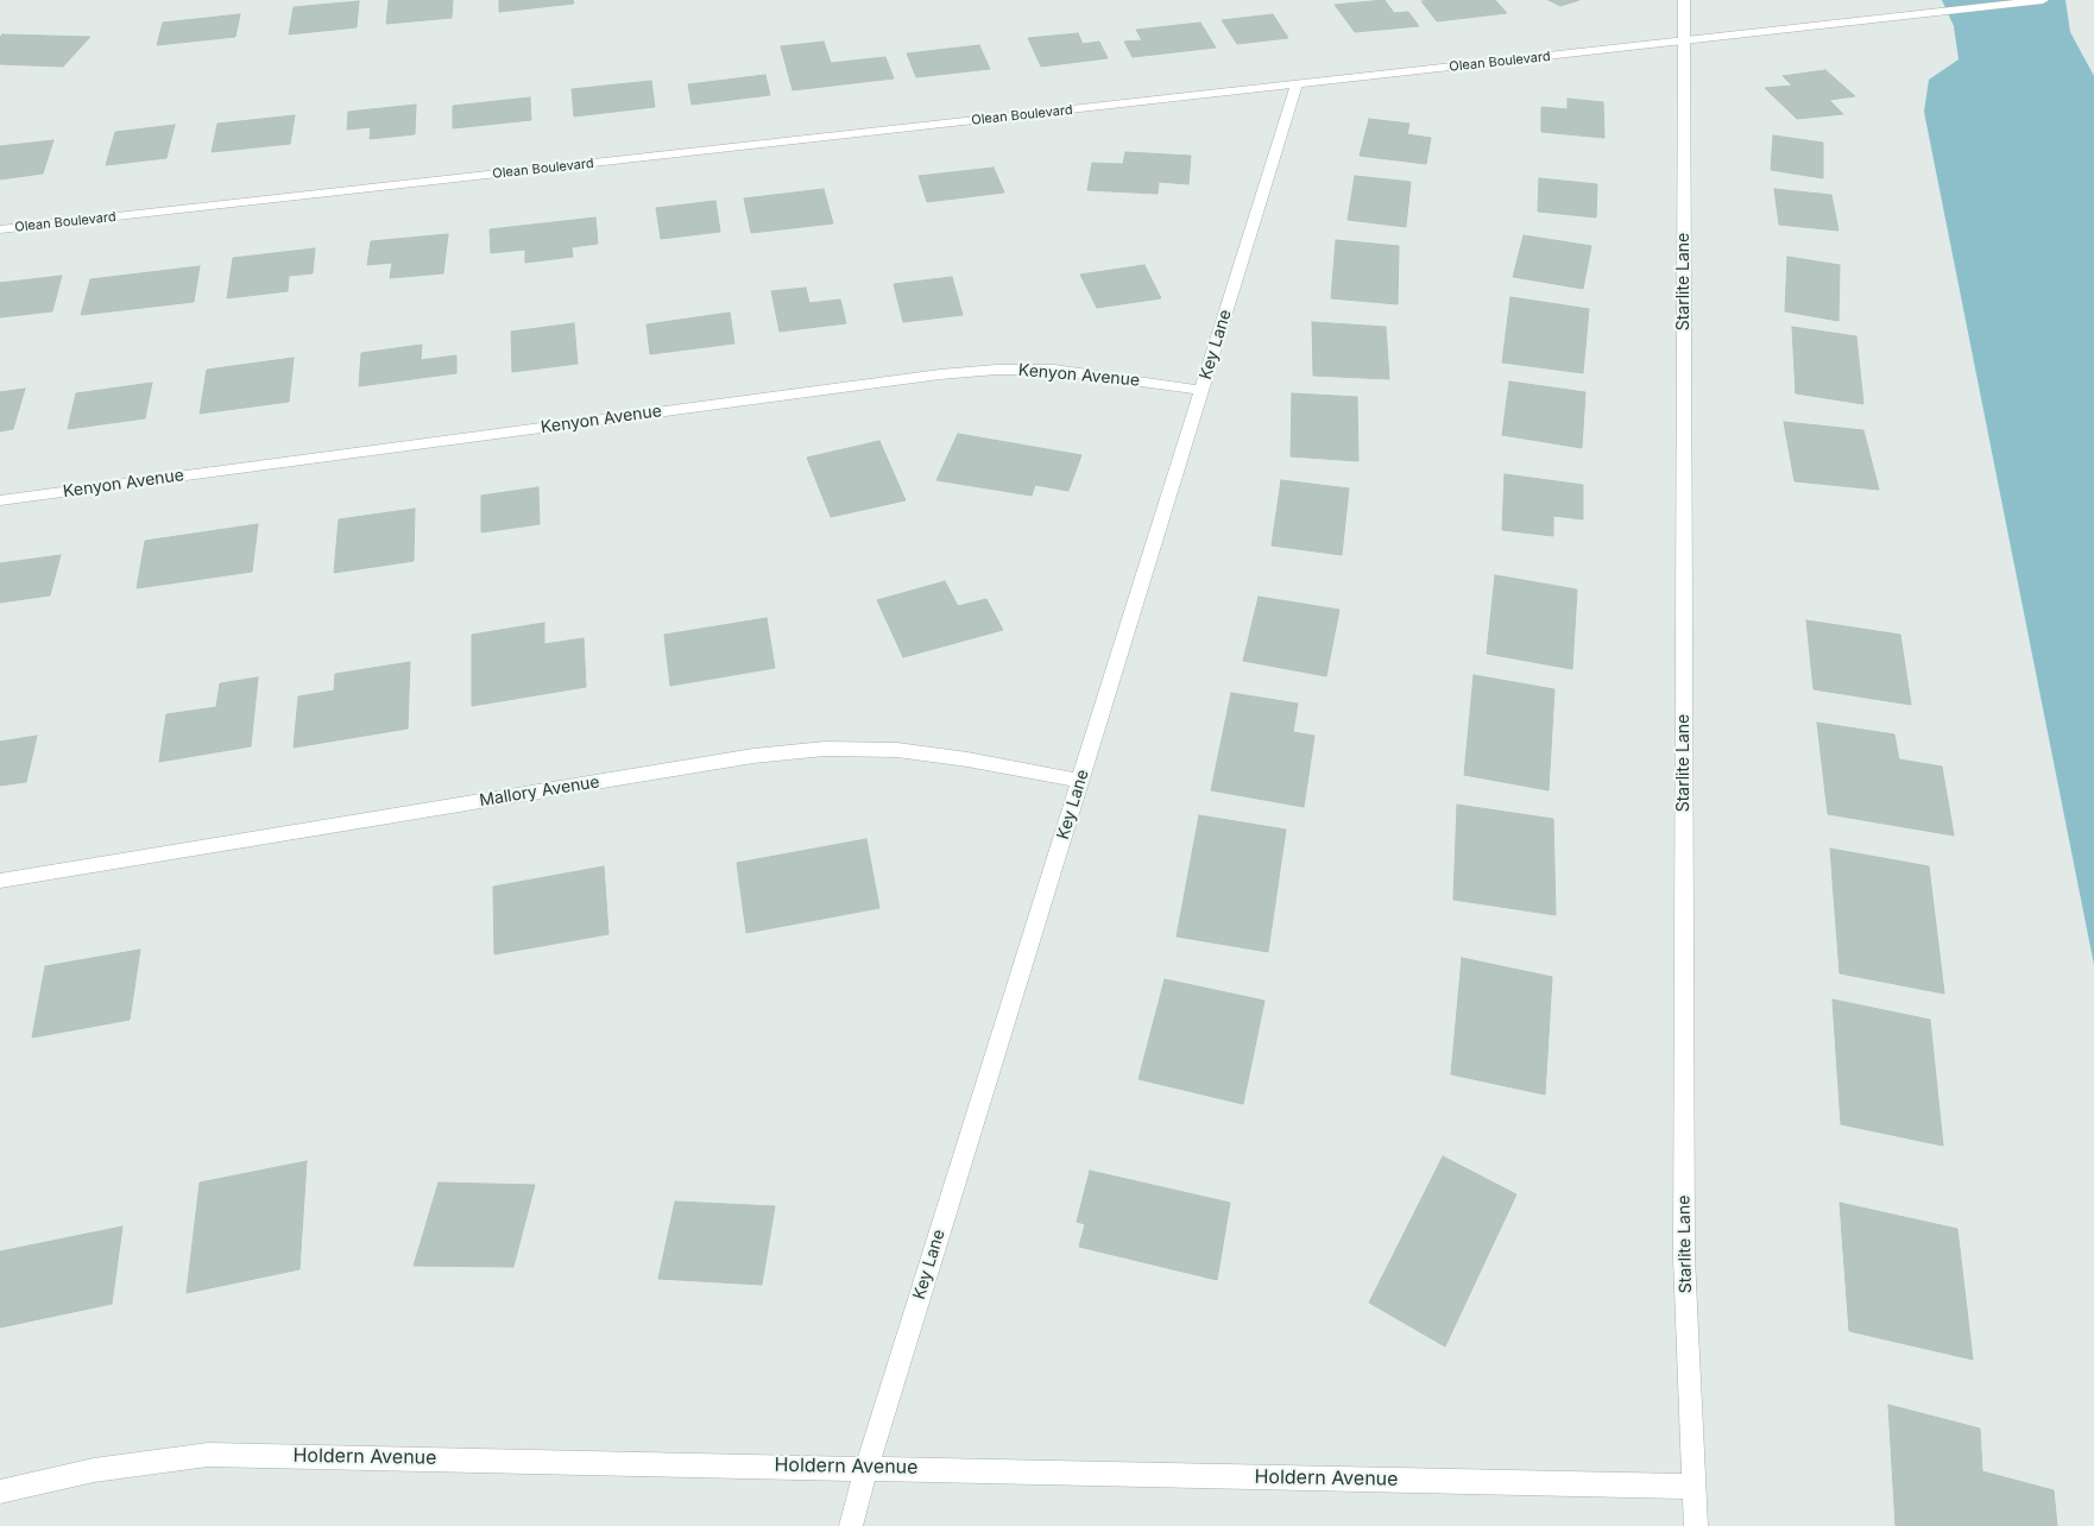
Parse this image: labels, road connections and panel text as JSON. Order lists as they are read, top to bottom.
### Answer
{
  "streets": {
    "street": [
      "Olean Boulevard",
      "Starlite Lane",
      "Key Lane",
      "Kenyon Avenue",
      "Mallory Avenue",
      "Holdern Avenue"
    ]
  },
  "crossings": [
    ["Olean Boulevard", "Starlite Lane"],
    ["Olean Boulevard", "Key Lane"],
    ["Starlite Lane", "Holdern Avenue"],
    ["Key Lane", "Kenyon Avenue"],
    ["Key Lane", "Mallory Avenue"],
    ["Key Lane", "Holdern Avenue"]
  ]
}
